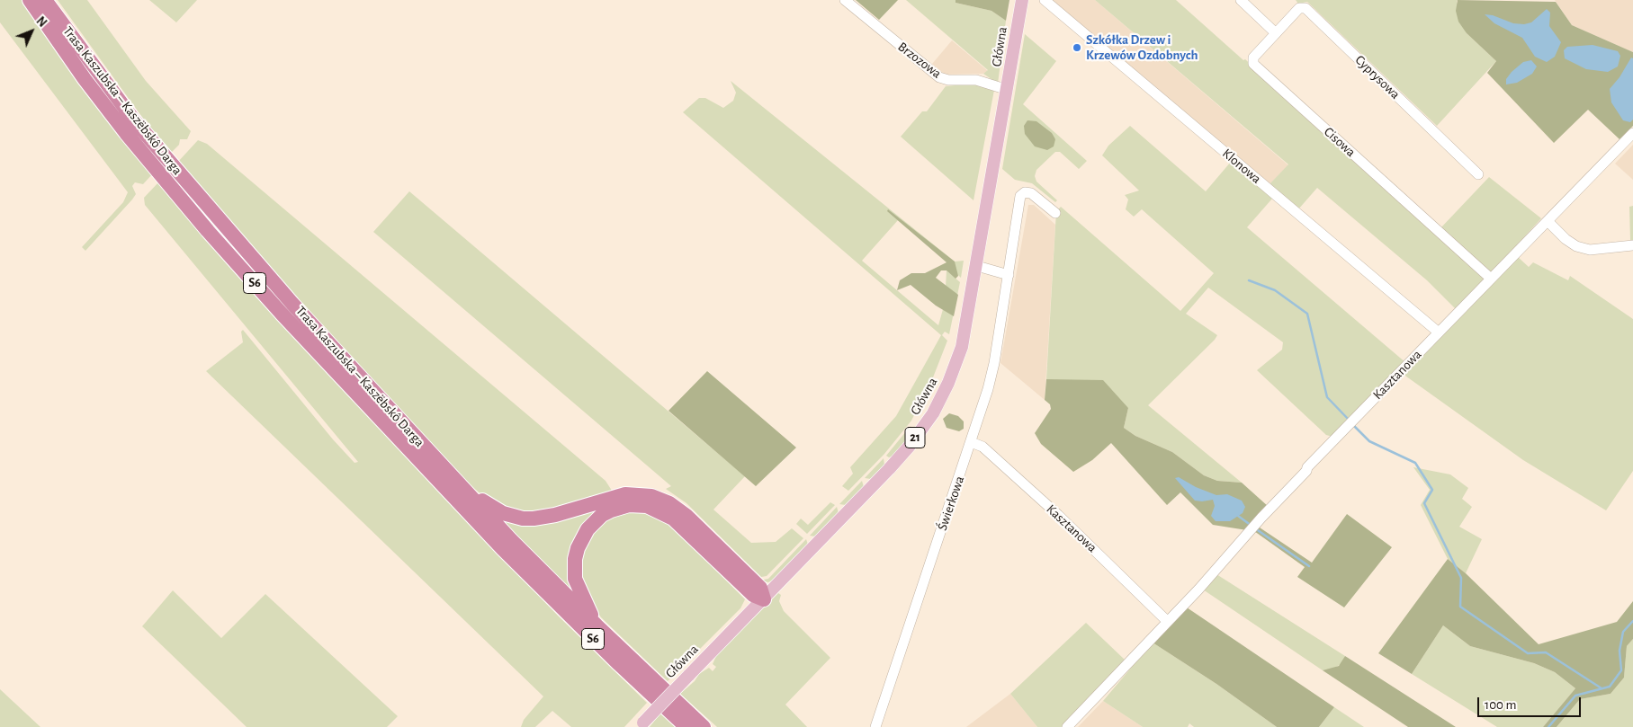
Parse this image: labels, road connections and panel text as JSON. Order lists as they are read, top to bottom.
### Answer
{
  "streets": {
    "highway": ["Trasa Kaszubska – Kaszëbskô Darga", "S6"],
    "main road": ["Główna", "21"],
    "street": [
      "Brzozowa",
      "Cyprysowa",
      "Cisowa",
      "Klonowa",
      "Kasztanowa",
      "Świerkowa"
    ]
  },
  "crossings": [
    ["Główna", "Brzozowa"],
    ["Cyprysowa", "Cisowa"],
    ["Cisowa", "Kasztanowa"],
    ["Klonowa", "Kasztanowa"],
    ["Kasztanowa", "Świerkowa"]
  ],
  "places": ["Szkółka Drzew i Krzewów Ozdobnych"],
  "scale_bar": "100 m",
  "north": "top right"
}
